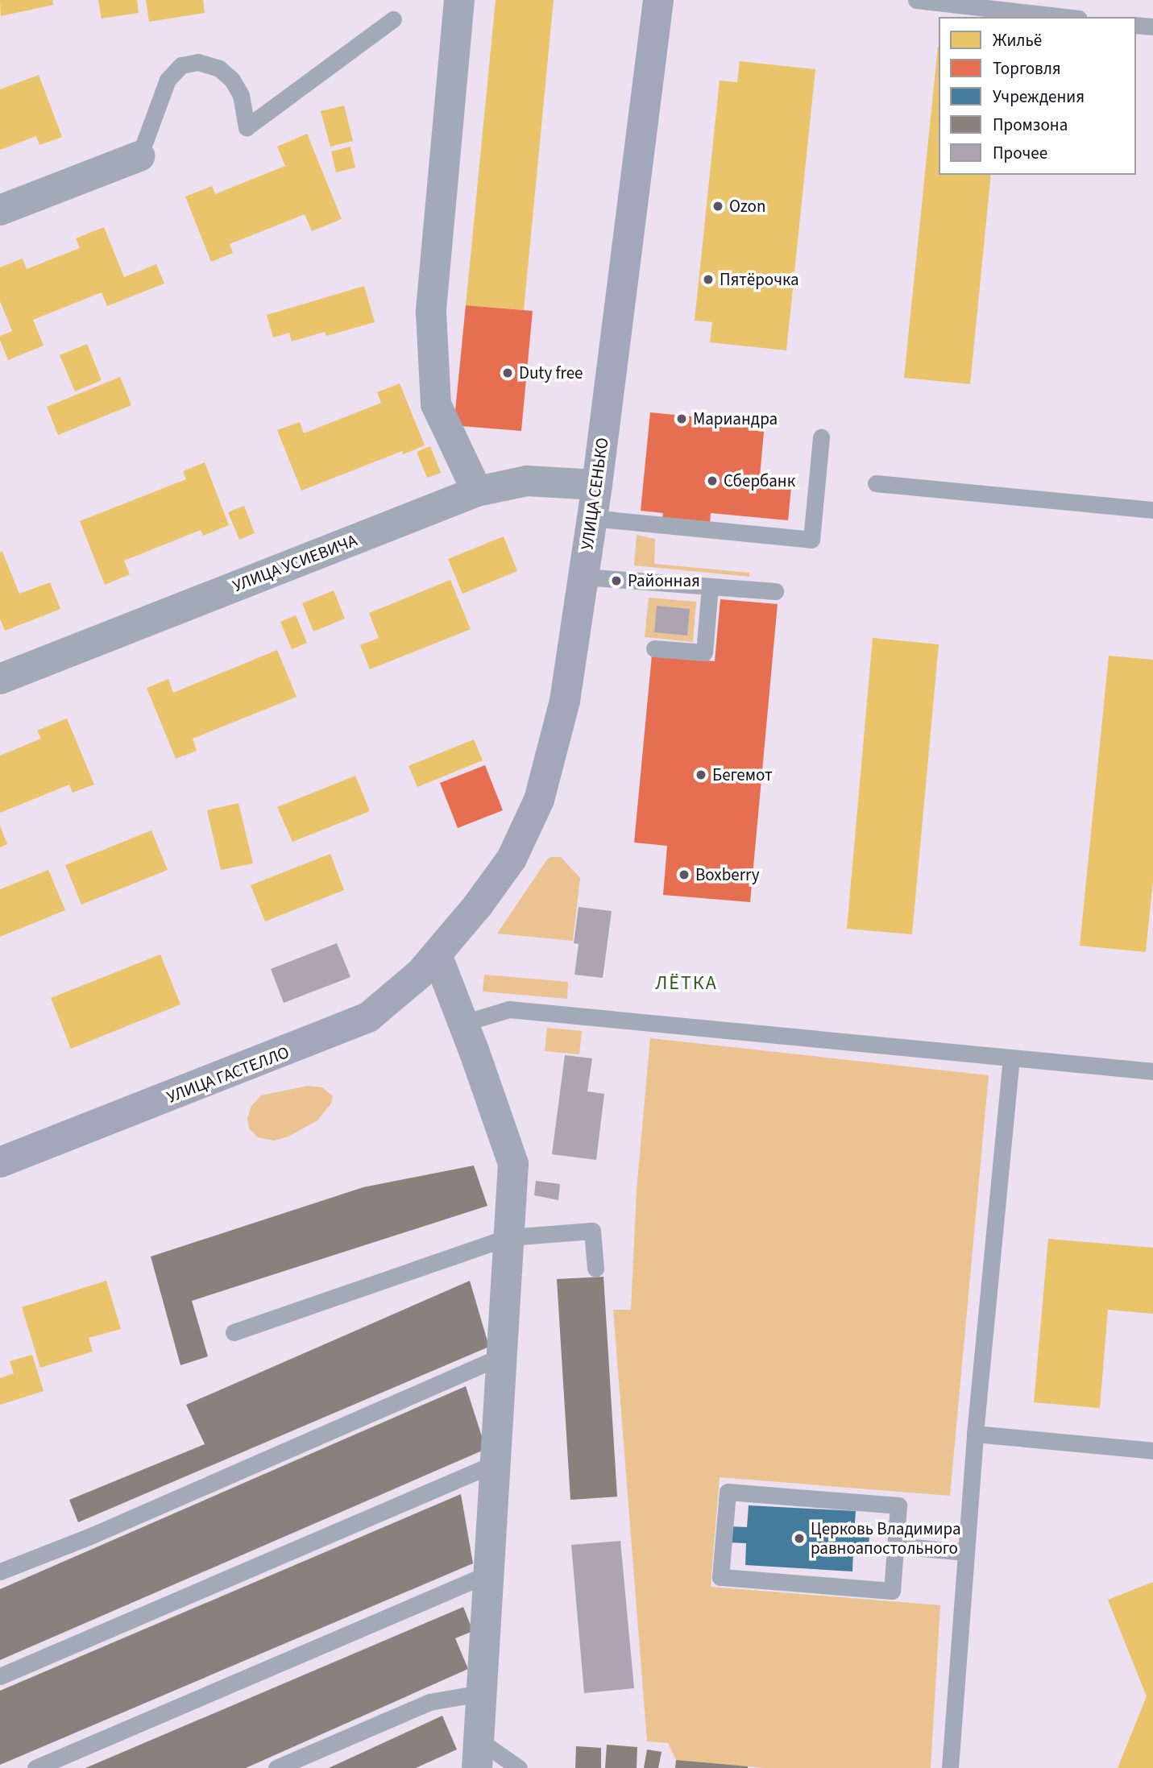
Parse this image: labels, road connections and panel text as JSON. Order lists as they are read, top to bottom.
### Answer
{
  "streets": {
    "street": ["УЛИЦА СЕНЬКО", "УЛИЦА УСИЕВИЧА", "УЛИЦА ГАСТЕЛЛО"]
  },
  "crossings": [
    ["УЛИЦА СЕНЬКО", "УЛИЦА УСИЕВИЧА"],
    ["УЛИЦА СЕНЬКО", "УЛИЦА ГАСТЕЛЛО"]
  ],
  "districts": ["ЛЁТКА"],
  "places": [
    "Ozon",
    "Пятёрочка",
    "Duty free",
    "Мариандра",
    "Сбербанк",
    "Районная",
    "Бегемот",
    "Boxberry",
    "Церковь Владимира равноапостольного"
  ],
  "legend": [
    "Жильё",
    "Торговля",
    "Учреждения",
    "Промзона",
    "Прочее"
  ]
}
